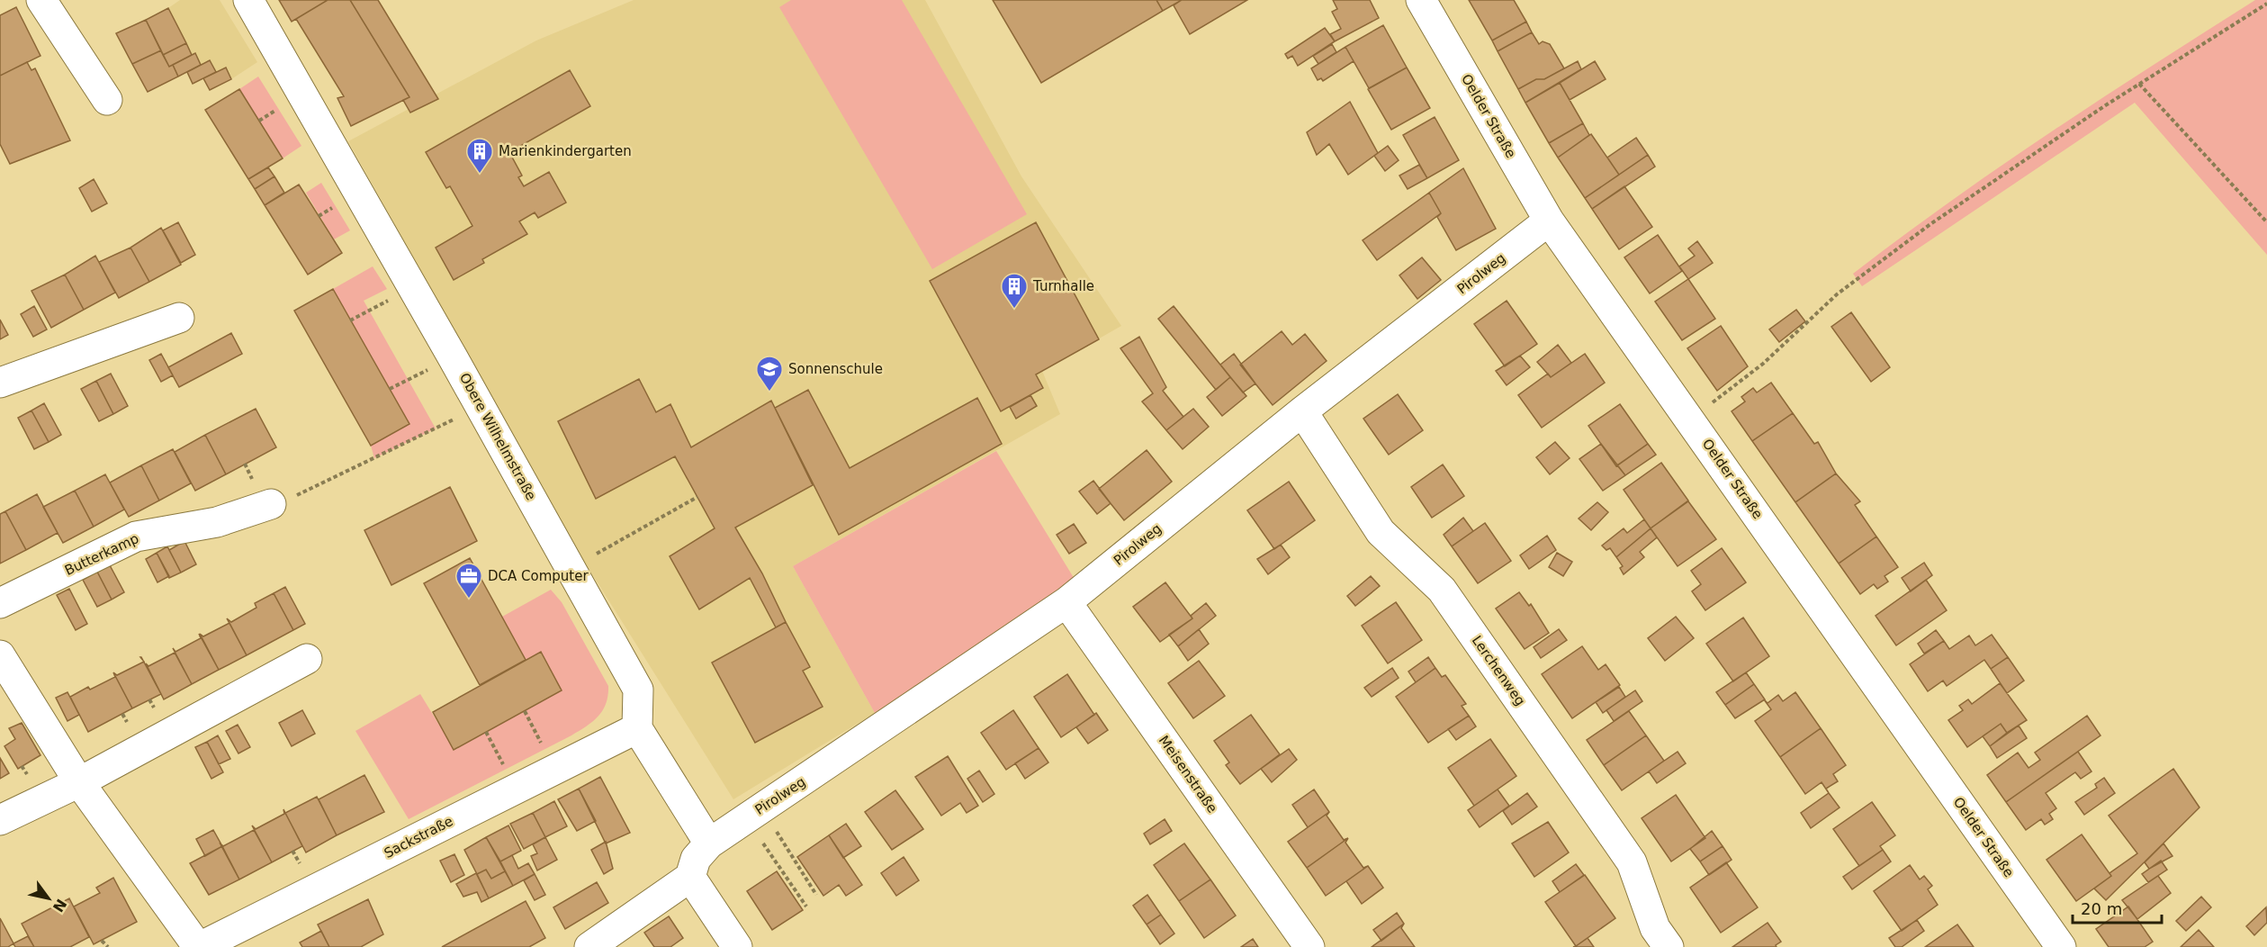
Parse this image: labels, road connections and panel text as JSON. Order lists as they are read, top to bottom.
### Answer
{
  "streets": {
    "street": [
      "Oelder Straße",
      "Pirolweg",
      "Obere Wilhelmstraße",
      "Butterkamp",
      "Lerchenweg",
      "Meisenstraße",
      "Sackstraße"
    ]
  },
  "crossings": [
    ["Oelder Straße", "Pirolweg"],
    ["Pirolweg", "Lerchenweg"],
    ["Pirolweg", "Meisenstraße"],
    ["Obere Wilhelmstraße", "Sackstraße"]
  ],
  "places": {
    "building": ["Marienkindergarten", "Turnhalle"],
    "school or university": ["Sonnenschule"],
    "office": ["DCA Computer"]
  },
  "scale_bar": "20 m",
  "north": "bottom right"
}
